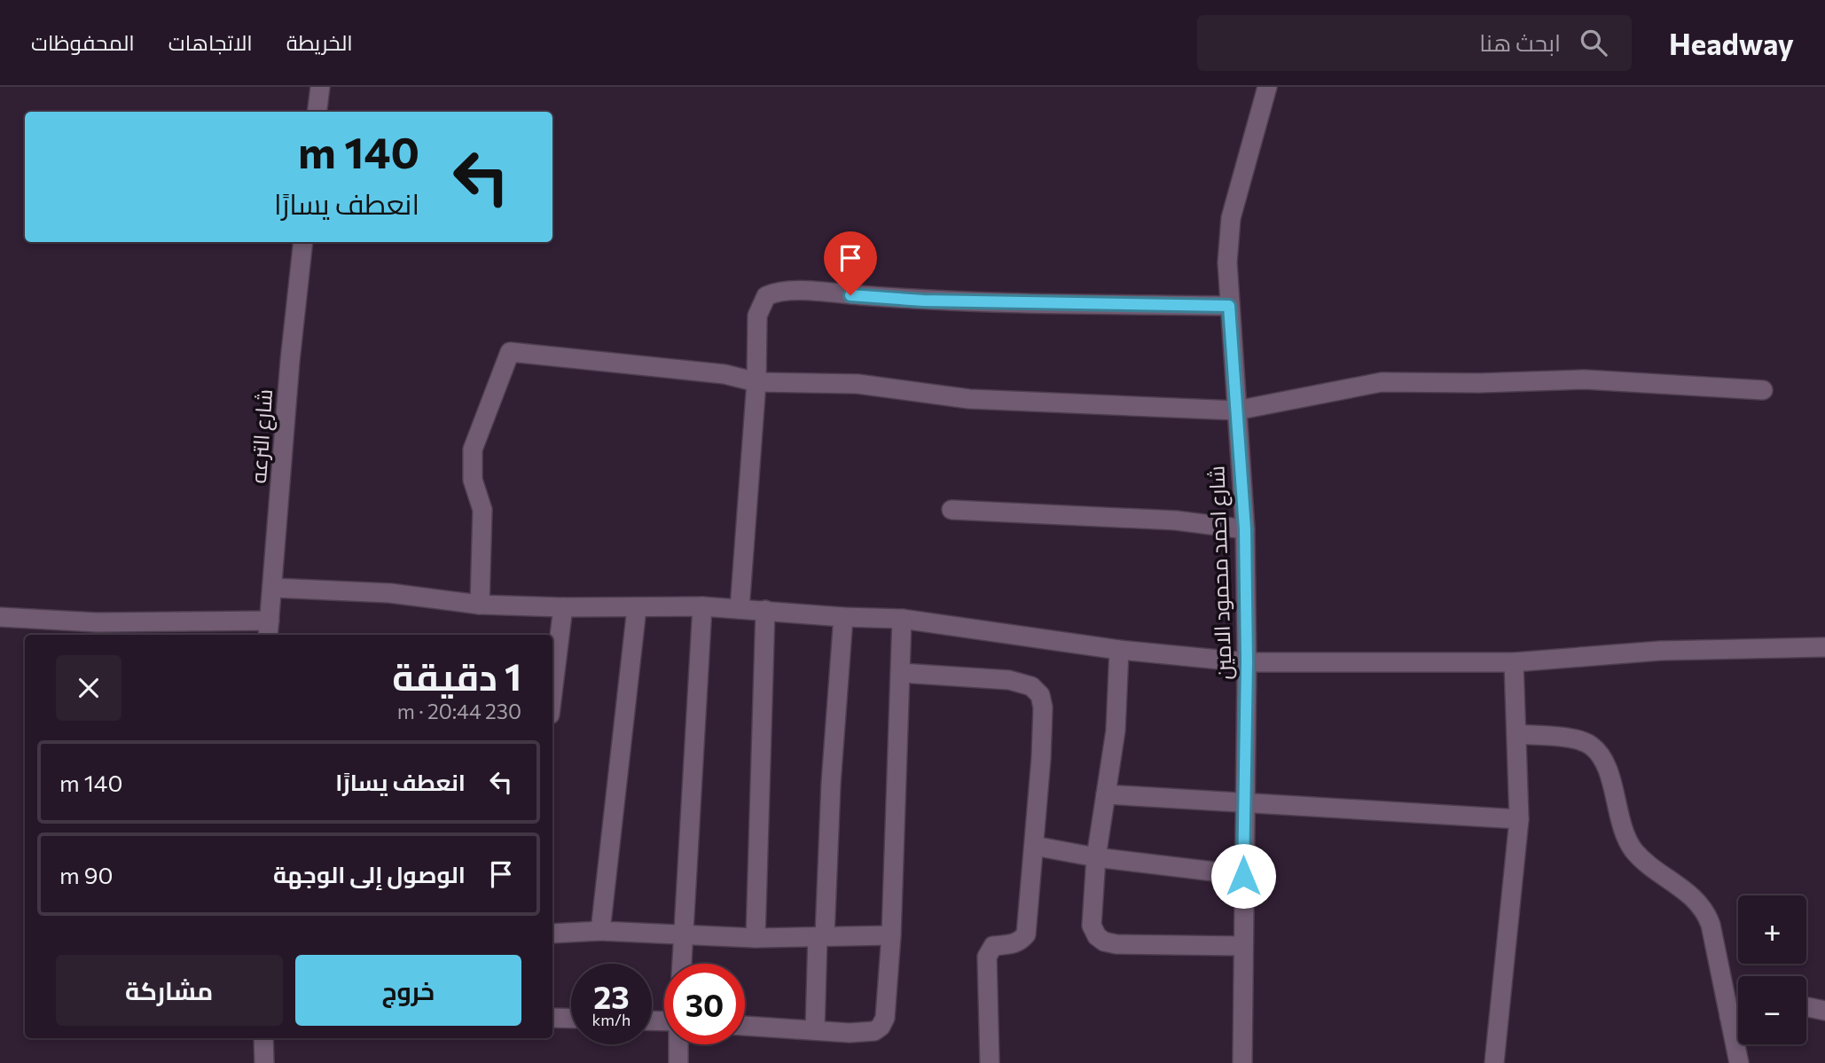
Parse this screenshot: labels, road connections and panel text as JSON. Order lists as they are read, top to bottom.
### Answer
{
  "streets": {
    "street": ["شارع الترعه", "شارع احمد محمود الامين"]
  },
  "page": {
    "header": "Headway",
    "search": "ابحث هنا",
    "nav": ["الخريطة", "الاتجاهات", "المحفوظات"],
    "turn": ["140 m", "انعطف يسارًا"],
    "heading": ["1 دقيقة", "230 m · 20:44"],
    "list": [
      {
        "name": "انعطف يسارًا",
        "value": "140 m"
      },
      {
        "name": "الوصول إلى الوجهة",
        "value": "90 m"
      }
    ],
    "map_buttons": ["+", "−"],
    "buttons": ["خروج", "مشاركة"],
    "speed": "23 km/h",
    "limit": "30"
  }
}
